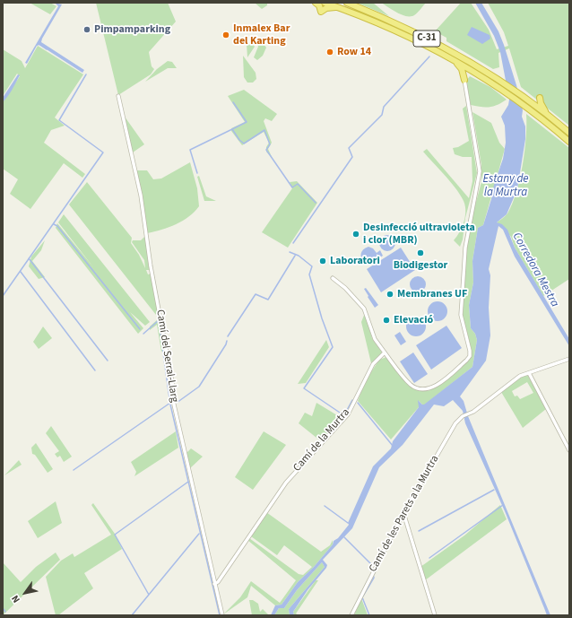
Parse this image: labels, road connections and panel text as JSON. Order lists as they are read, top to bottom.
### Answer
{
  "streets": {
    "highway": ["C-31"],
    "street": ["Camí del Serral-Llarg", "Camí de la Murtra", "Camí de les Parets a la Murtra"]
  },
  "crossings": [
    ["Camí del Serral-Llarg", "Camí de la Murtra"]
  ],
  "water": ["Estany de la Murtra", "Corredora Mestra"],
  "places": [
    "Pimpamparking",
    "Inmalex Bar del Karting",
    "Row 14",
    "Desinfecció ultravioleta i clor (MBR)",
    "Biodigestor",
    "Laboratori",
    "Membranes UF",
    "Elevació"
  ],
  "north": "bottom left"
}
